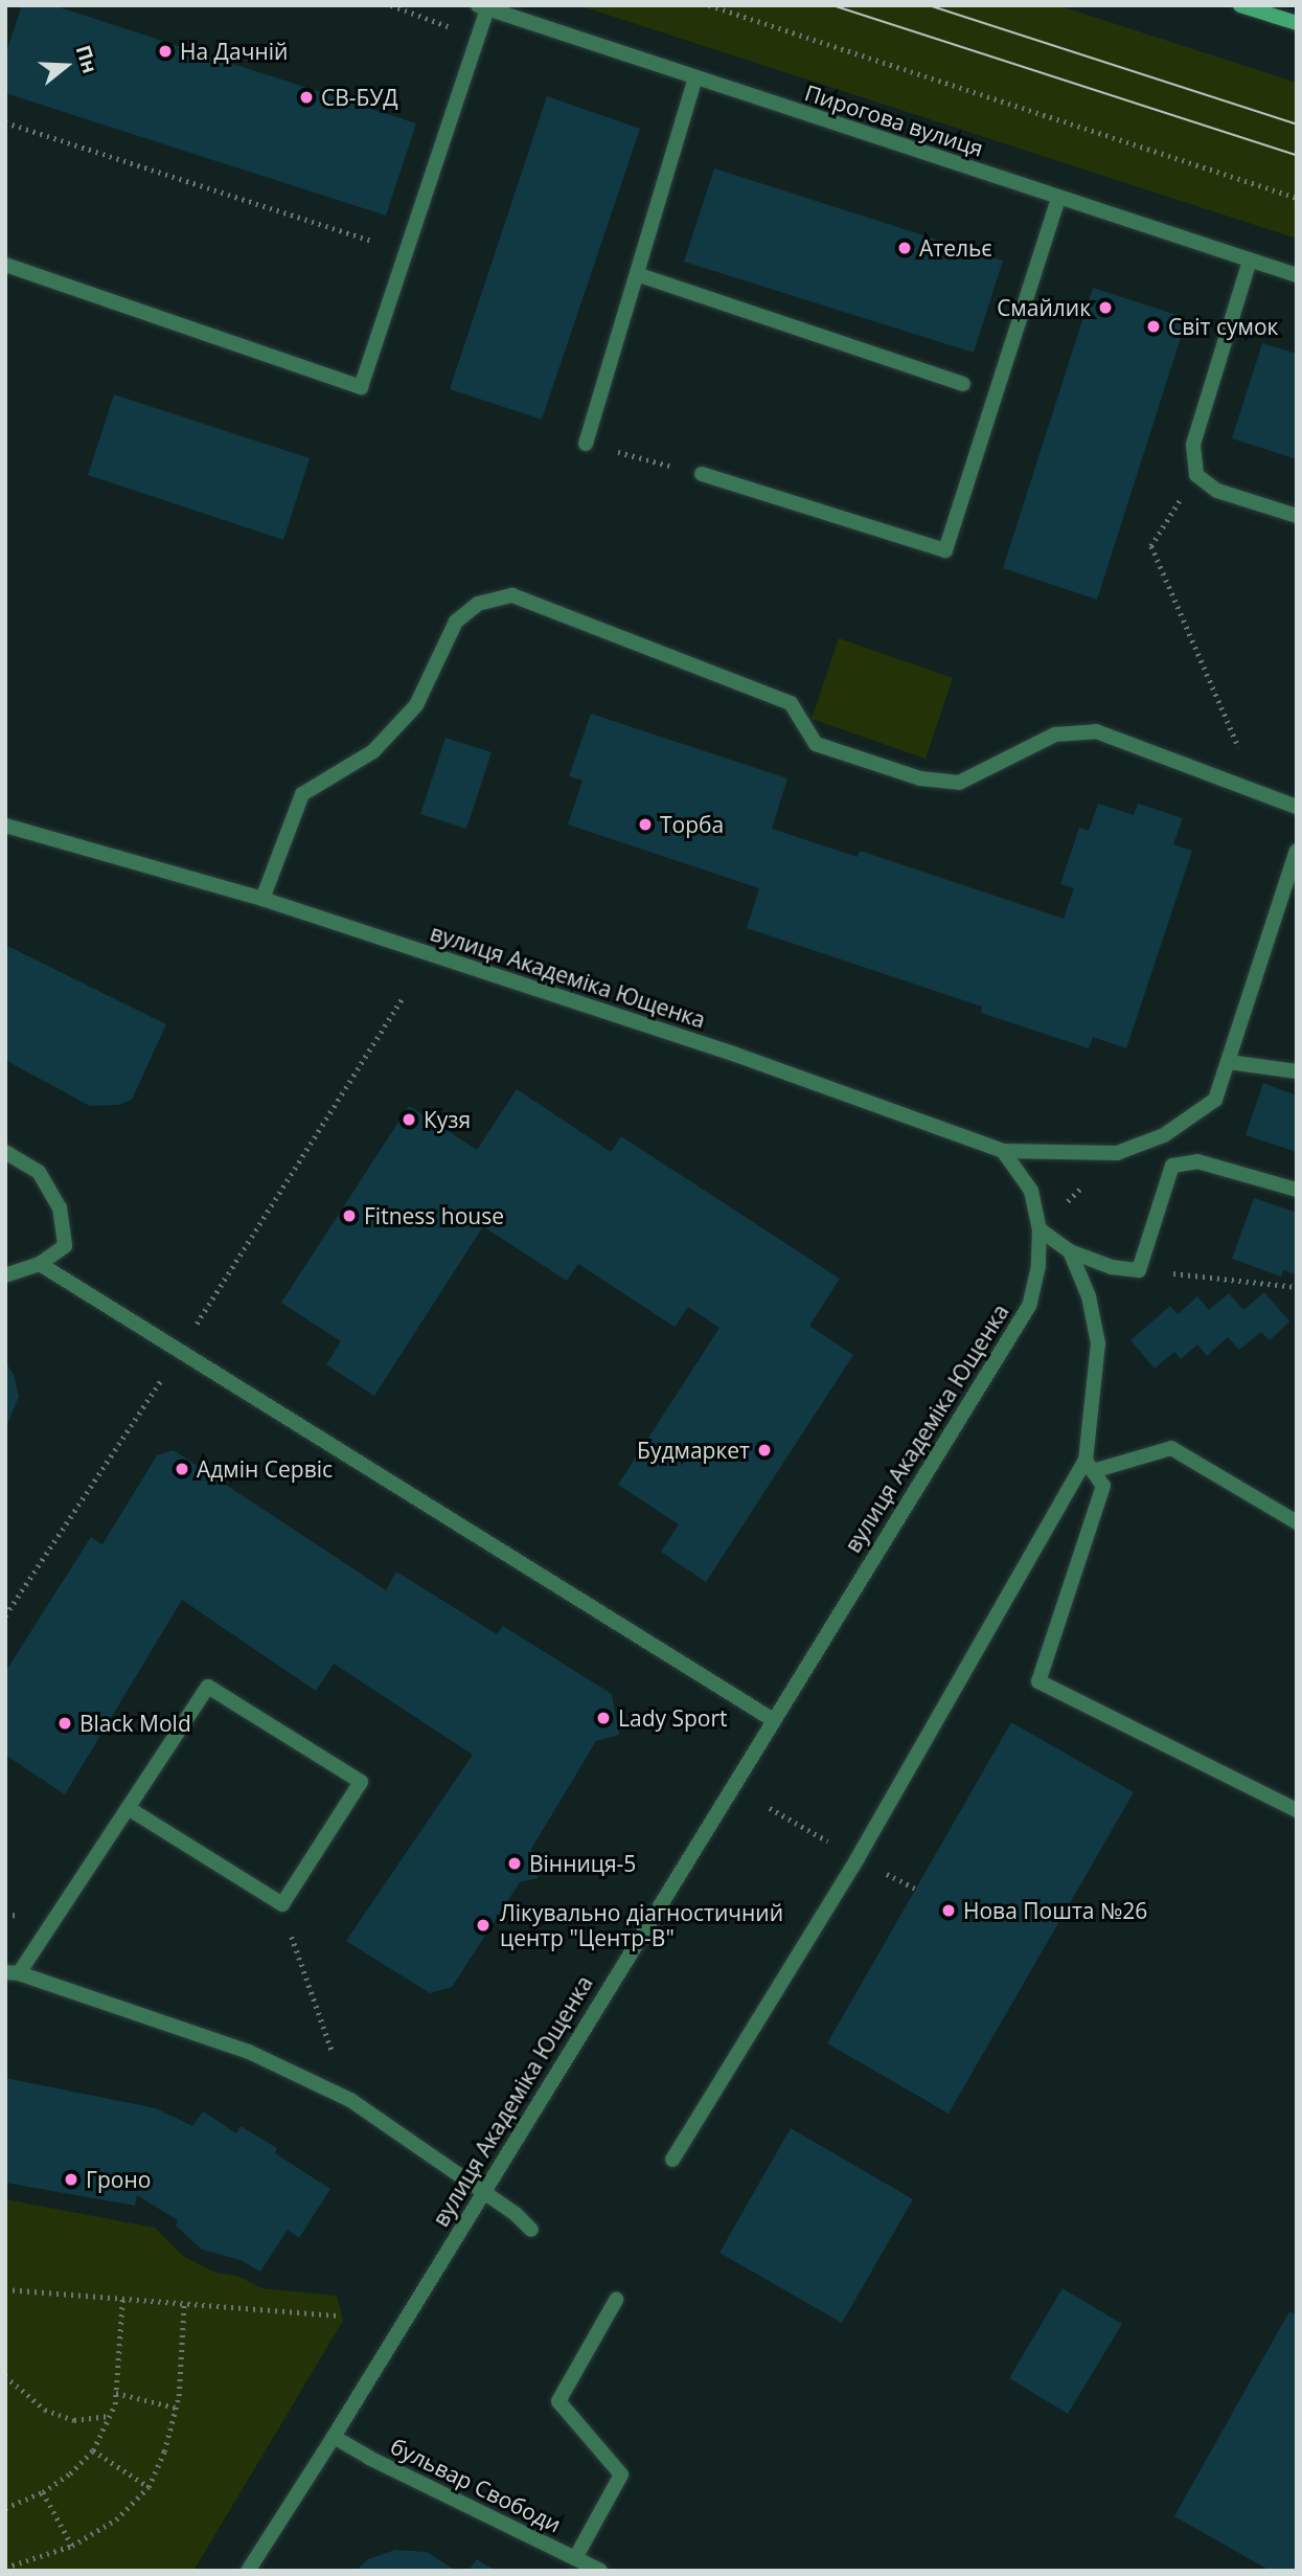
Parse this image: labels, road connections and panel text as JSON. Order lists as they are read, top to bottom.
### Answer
{
  "streets": {
    "street": ["Пирогова вулиця", "вулиця Академіка Ющенка", "бульвар Свободи"]
  },
  "crossings": [
    ["вулиця Академіка Ющенка", "бульвар Свободи"]
  ],
  "places": [
    "На Дачній",
    "СВ-БУД",
    "Ательє",
    "Смайлик",
    "Світ сумок",
    "Торба",
    "Кузя",
    "Fitness house",
    "Будмаркет",
    "Адмін Сервіс",
    "Lady Sport",
    "Black Mold",
    "Вінниця-5",
    "Нова Пошта №26",
    "Лікувально діагностичний центр \"Центр-В\"",
    "Гроно"
  ],
  "north": "right"
}
